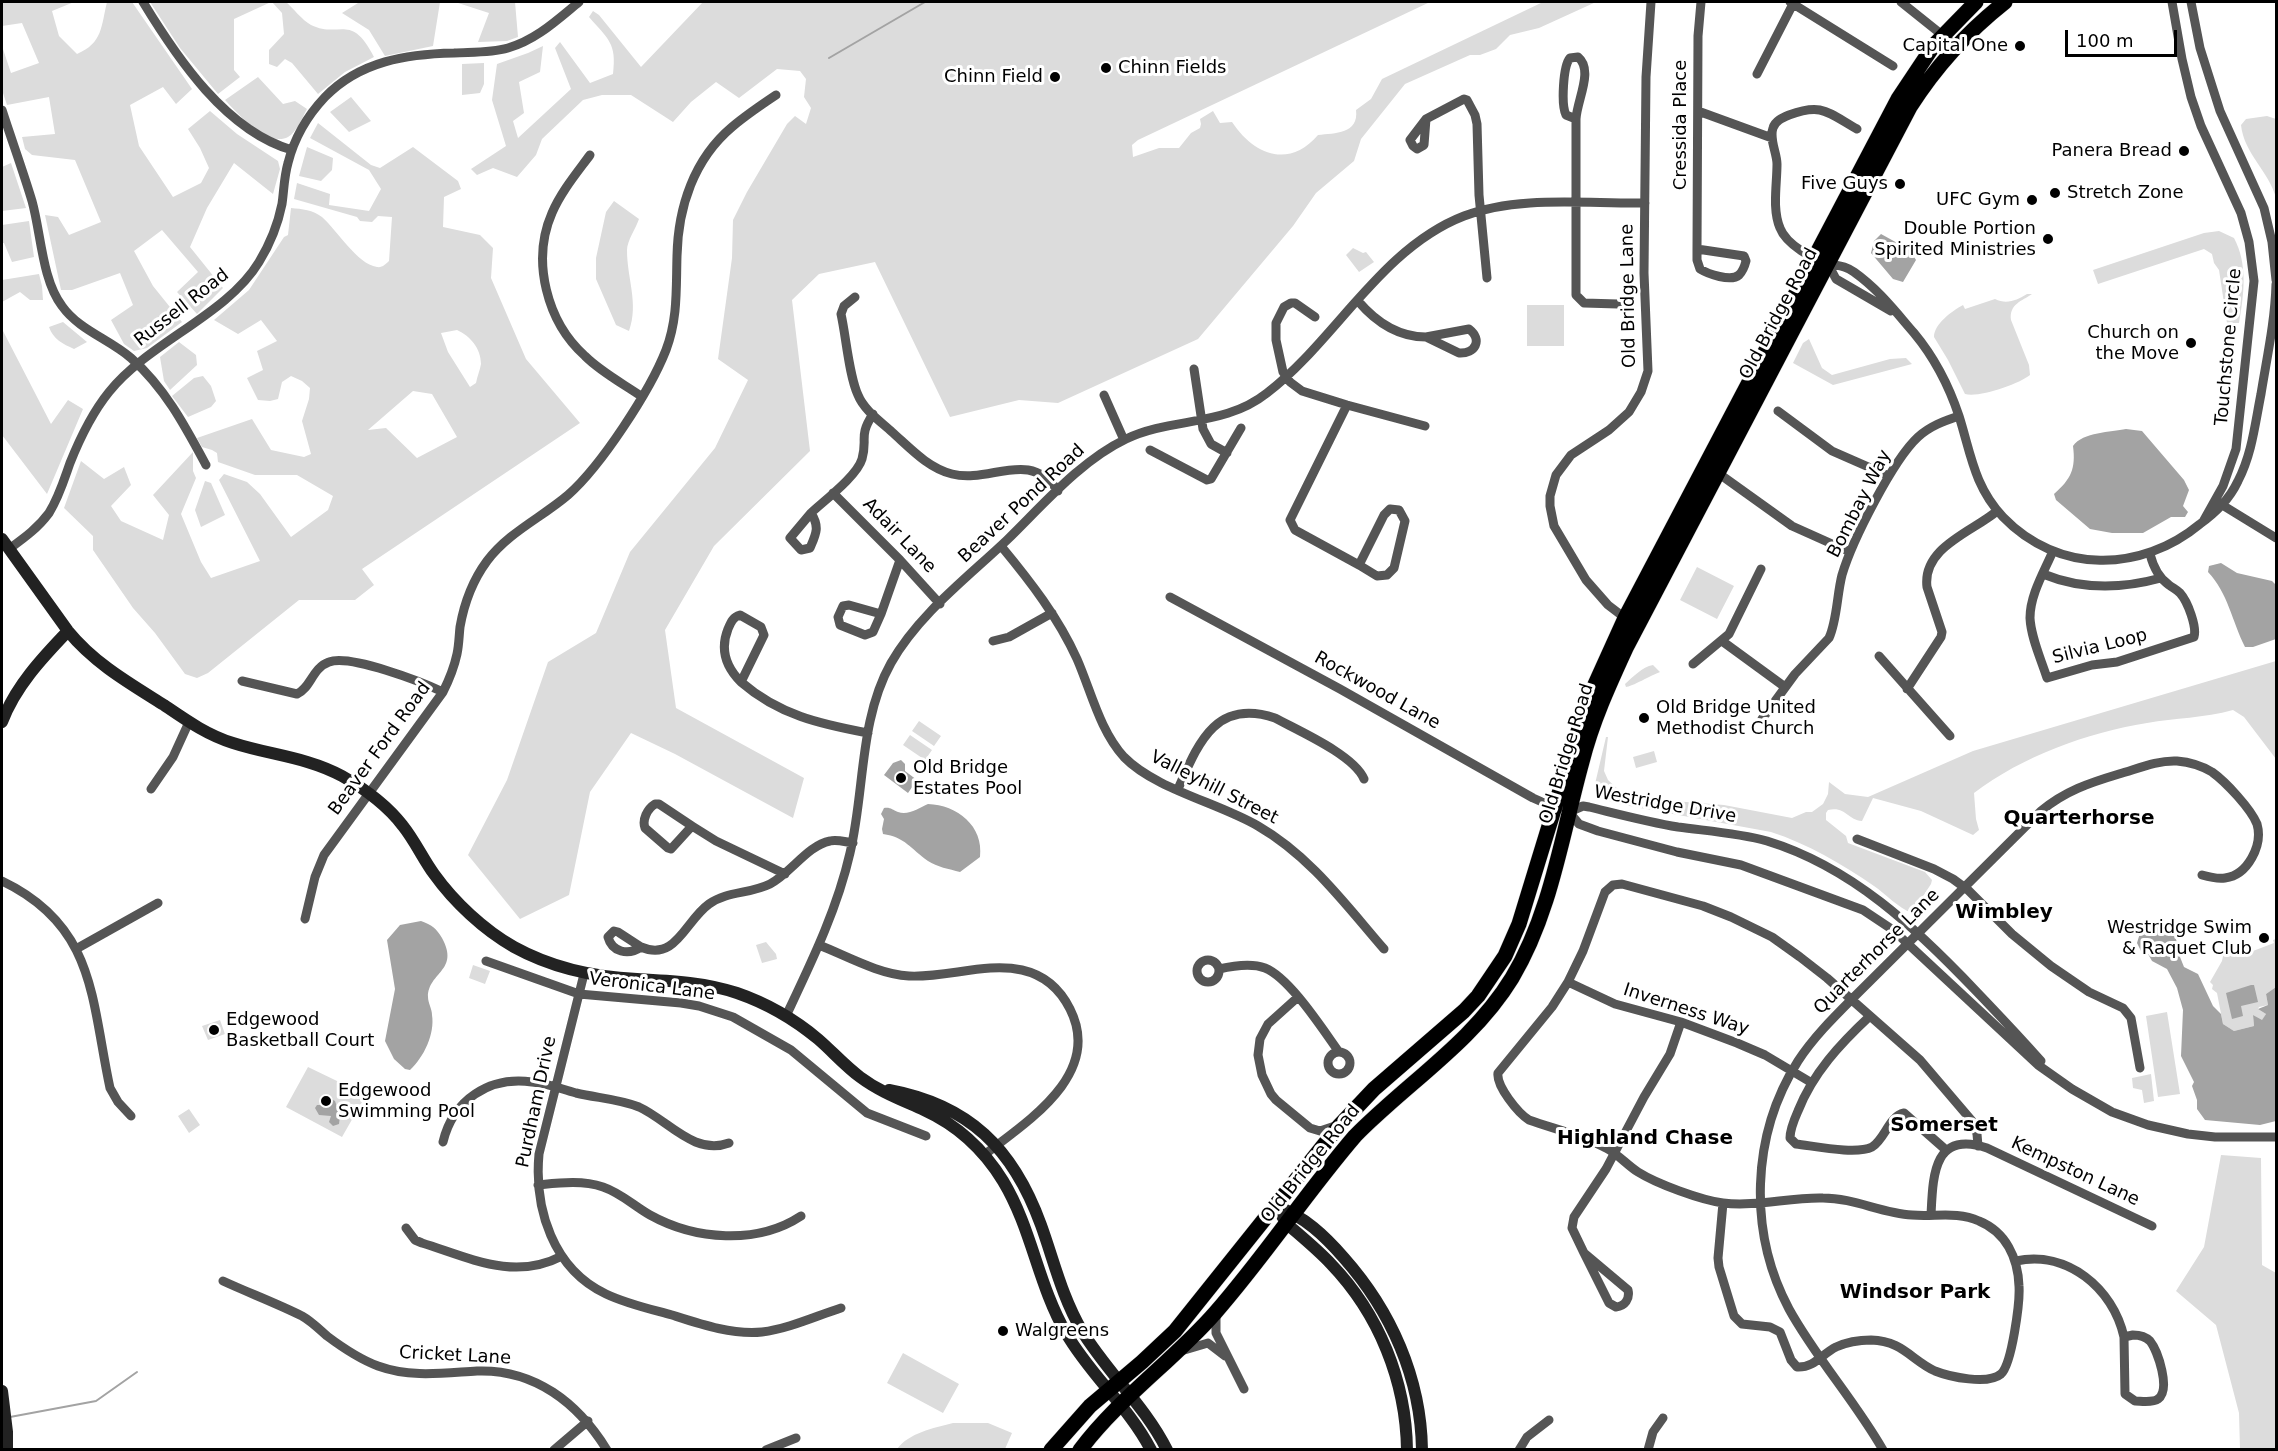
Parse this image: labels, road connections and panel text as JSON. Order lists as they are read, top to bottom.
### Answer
{
  "streets": {
    "main road": ["Old Bridge Road"],
    "street": [
      "Cressida Place",
      "Old Bridge Lane",
      "Russell Road",
      "Touchstone Circle",
      "Beaver Pond Road",
      "Bombay Way",
      "Adair Lane",
      "Silvia Loop",
      "Rockwood Lane",
      "Beaver Ford Road",
      "Valleyhill Street",
      "Westridge Drive",
      "Quarterhorse Lane",
      "Veronica Lane",
      "Inverness Way",
      "Purdham Drive",
      "Kempston Lane",
      "Cricket Lane"
    ]
  },
  "crossings": [
    ["Old Bridge Lane", "Old Bridge Road"],
    ["Old Bridge Lane", "Beaver Pond Road"],
    ["Old Bridge Road", "Touchstone Circle"],
    ["Old Bridge Road", "Rockwood Lane"],
    ["Old Bridge Road", "Westridge Drive"],
    ["Touchstone Circle", "Bombay Way"],
    ["Touchstone Circle", "Silvia Loop"],
    ["Beaver Pond Road", "Adair Lane"],
    ["Beaver Pond Road", "Valleyhill Street"],
    ["Rockwood Lane", "Westridge Drive"],
    ["Westridge Drive", "Quarterhorse Lane"],
    ["Quarterhorse Lane", "Inverness Way"],
    ["Veronica Lane", "Purdham Drive"]
  ],
  "districts": [
    "Quarterhorse",
    "Wimbley",
    "Somerset",
    "Highland Chase",
    "Windsor Park"
  ],
  "places": [
    "Capital One",
    "Chinn Fields",
    "Chinn Field",
    "Panera Bread",
    "Five Guys",
    "Stretch Zone",
    "UFC Gym",
    "Double Portion Spirited Ministries",
    "Church on the Move",
    "Old Bridge United Methodist Church",
    "Old Bridge Estates Pool",
    "Westridge Swim & Raquet Club",
    "Edgewood Basketball Court",
    "Edgewood Swimming Pool",
    "Walgreens"
  ],
  "scale_bar": "100 m"
}
